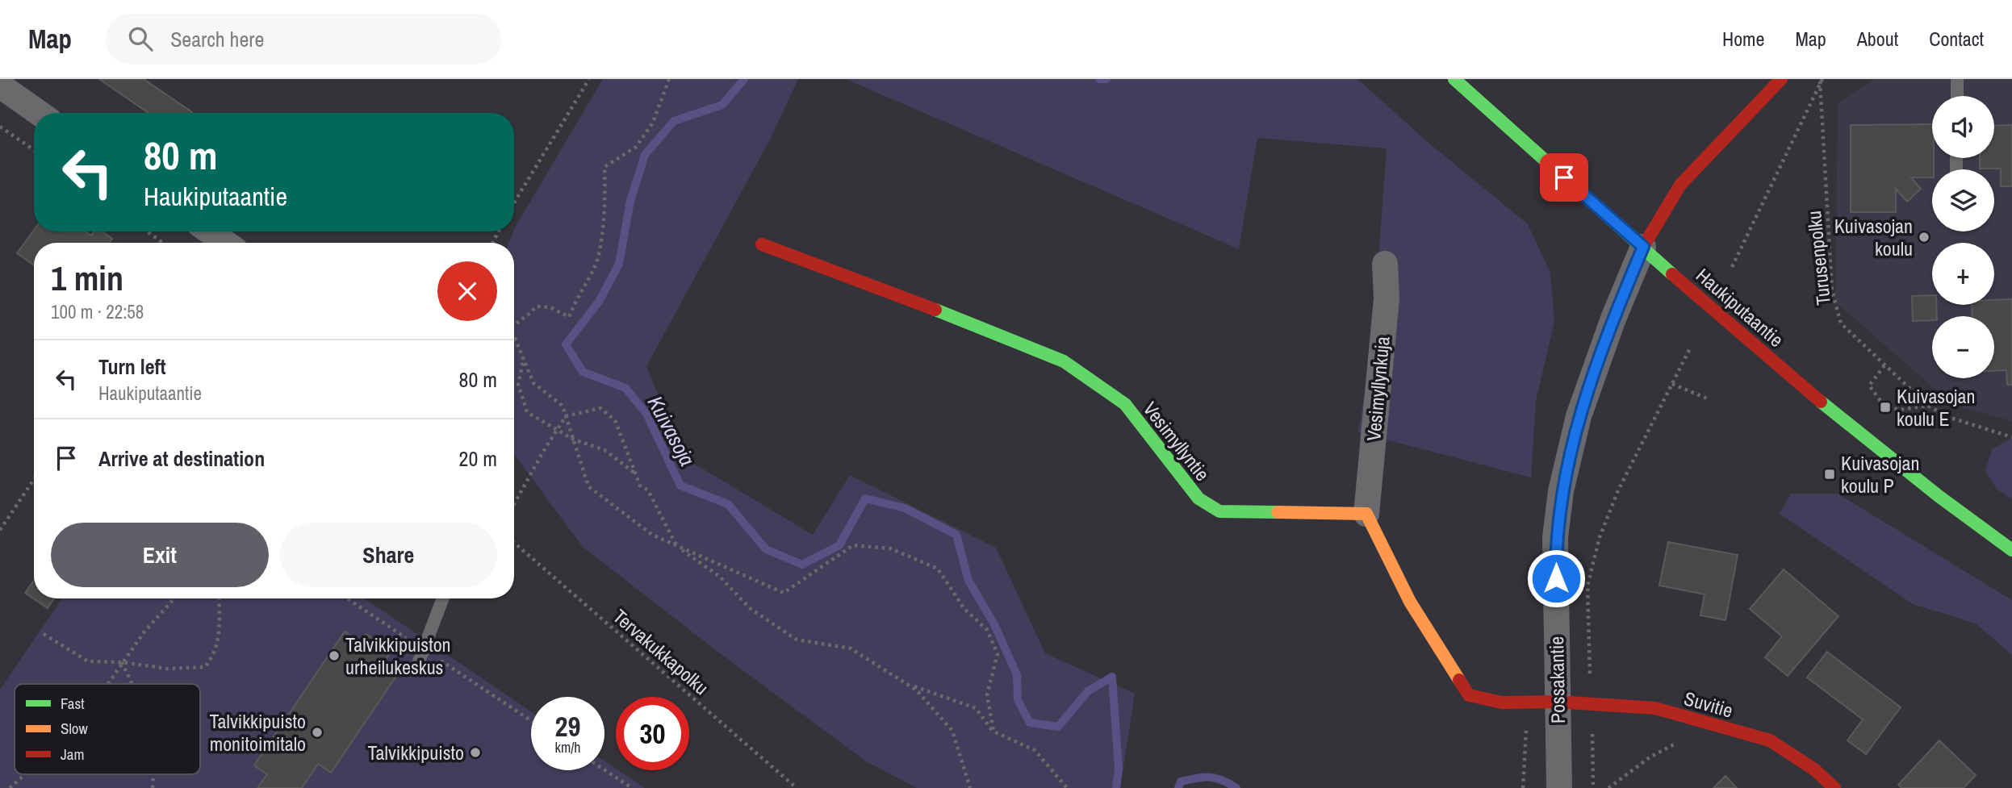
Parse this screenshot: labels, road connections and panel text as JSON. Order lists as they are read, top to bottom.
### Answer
{
  "streets": {
    "street": [
      "Haukiputaantie",
      "Vesimyllynkuja",
      "Vesimyllyntie",
      "Possakantie",
      "Suvitie"
    ],
    "path": ["Turusenpolku", "Tervakukkapolku"]
  },
  "crossings": [
    ["Haukiputaantie", "Possakantie"],
    ["Vesimyllynkuja", "Vesimyllyntie"],
    ["Possakantie", "Suvitie"]
  ],
  "water": ["Kuivasoja"],
  "places": {
    "other": [
      "Kuivasojan koulu",
      "Talvikkipuiston urheilukeskus",
      "Talvikkipuisto monitoimitalo",
      "Talvikkipuisto"
    ],
    "transit": ["Kuivasojan koulu E", "Kuivasojan koulu P"]
  },
  "legend": ["Fast", "Slow", "Jam"],
  "page": {
    "header": "Map",
    "search": "Search here",
    "nav": [
      "Home",
      "Map",
      "About",
      "Contact"
    ],
    "map_buttons": ["+", "−"],
    "turn": ["80 m", "Haukiputaantie"],
    "heading": ["1 min", "100 m · 22:58"],
    "list": [
      {
        "name": "Turn left",
        "note": "Haukiputaantie",
        "value": "80 m"
      },
      {
        "name": "Arrive at destination",
        "value": "20 m"
      }
    ],
    "buttons": ["Exit", "Share"],
    "speed": "29 km/h",
    "limit": "30"
  }
}
